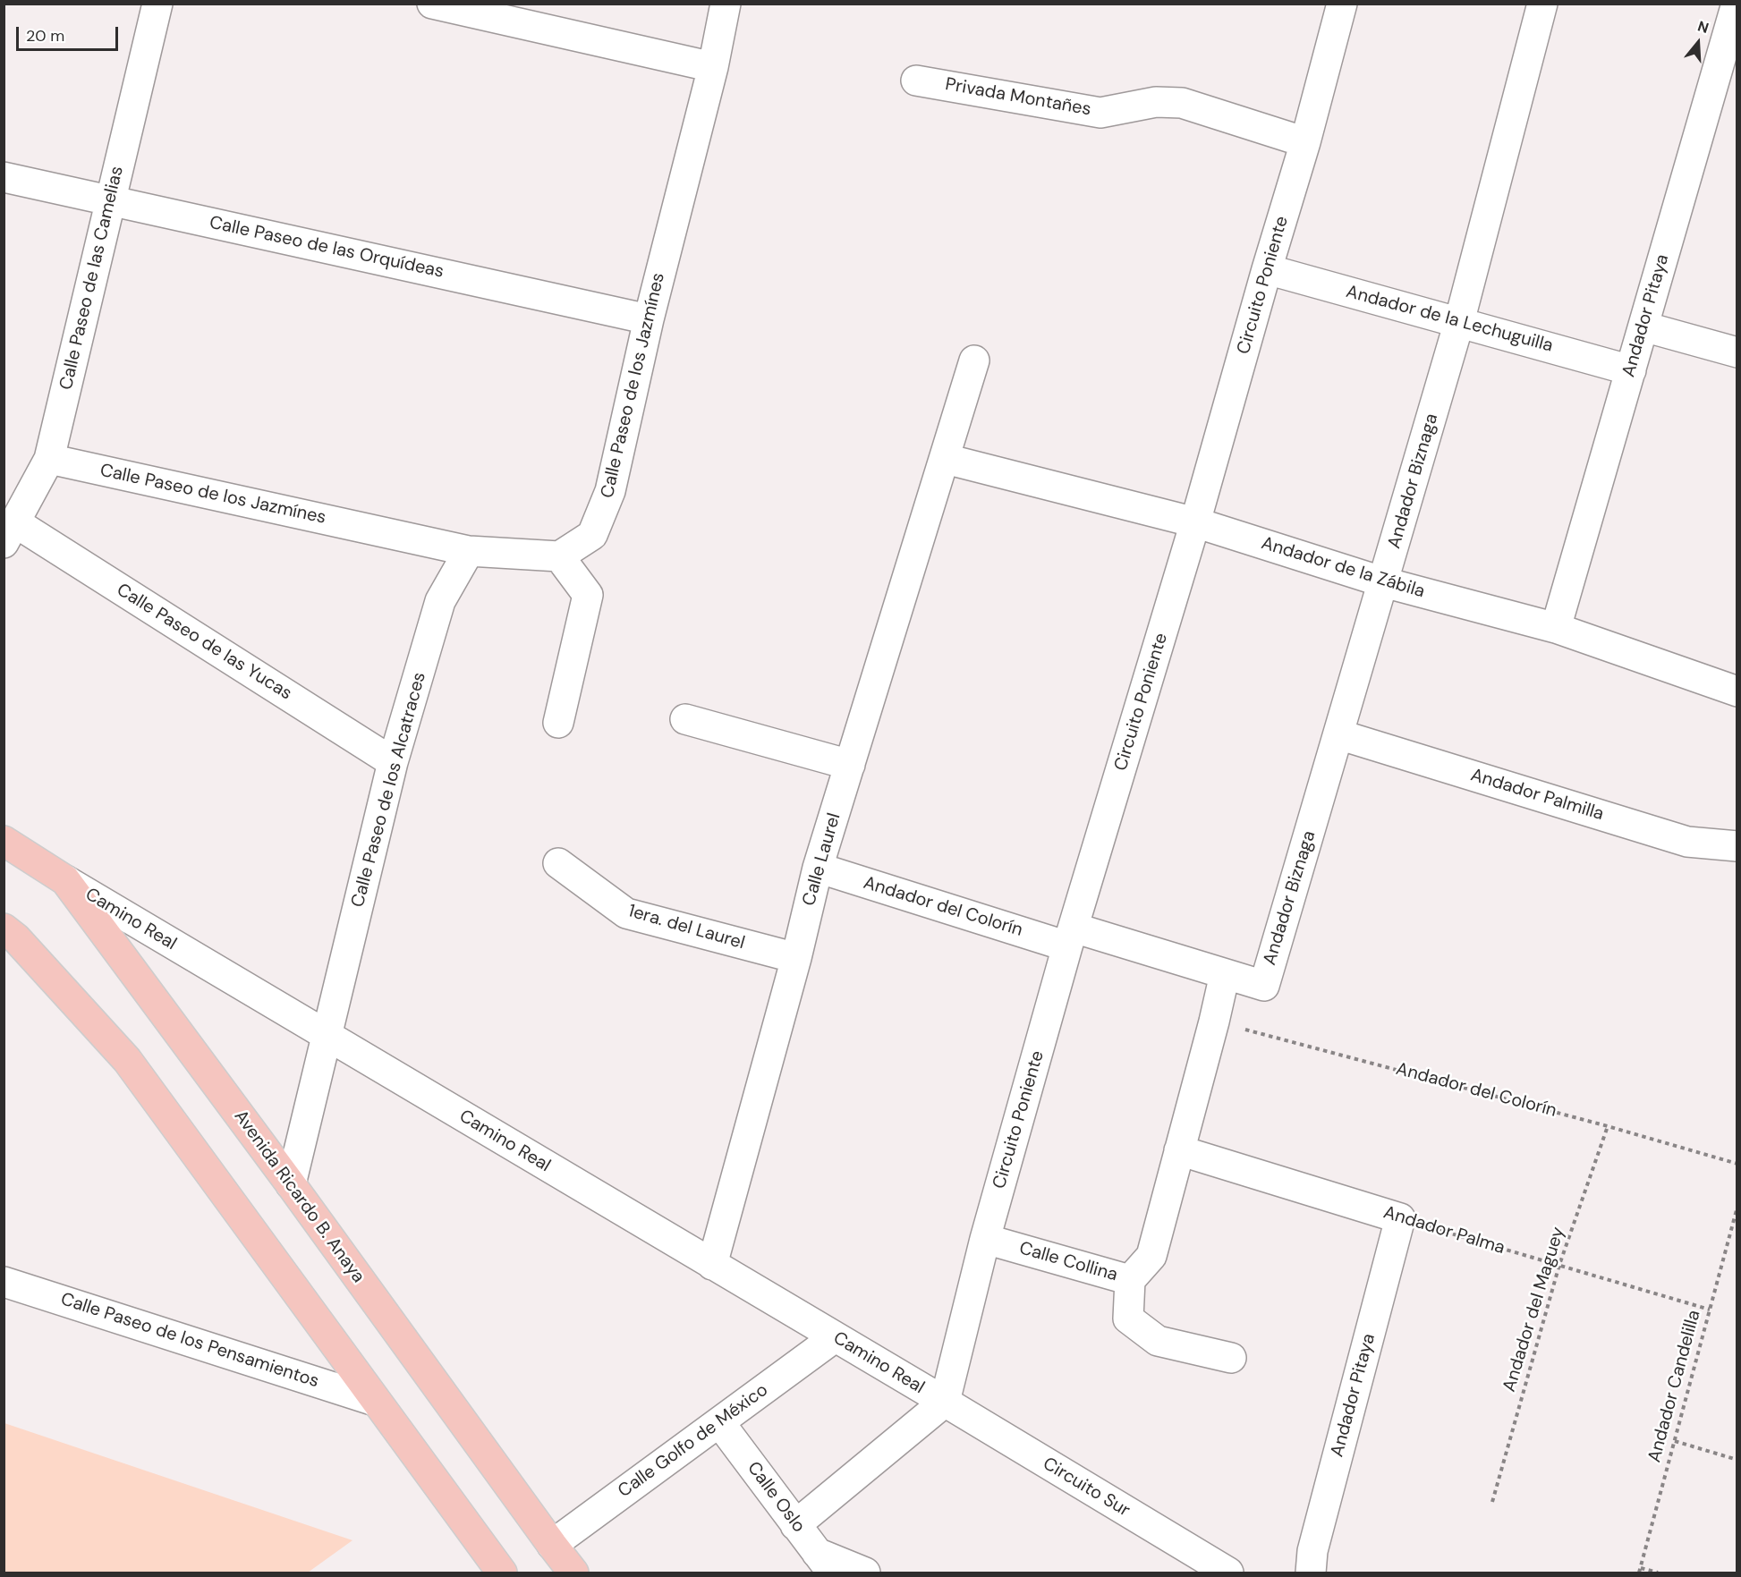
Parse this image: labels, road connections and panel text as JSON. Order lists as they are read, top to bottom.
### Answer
{
  "streets": {
    "main road": ["Avenida Ricardo B. Anaya"],
    "street": [
      "Privada Montañes",
      "Calle Paseo de las Orquídeas",
      "Calle Paseo de las Camelias",
      "Circuito Poniente",
      "Andador Pitaya",
      "Andador de la Lechuguilla",
      "Calle Paseo de los Jazmínes",
      "Andador Biznaga",
      "Andador de la Zábila",
      "Calle Paseo de las Yucas",
      "Calle Paseo de los Alcatraces",
      "Andador Palmilla",
      "Calle Laurel",
      "Andador del Colorín",
      "Camino Real",
      "1era. del Laurel",
      "Andador Palma",
      "Calle Collina",
      "Calle Paseo de los Pensamientos",
      "Calle Golfo de México",
      "Circuito Sur",
      "Calle Oslo"
    ],
    "path": ["Andador del Maguey", "Andador Candelilla"]
  },
  "crossings": [
    ["Privada Montañes", "Circuito Poniente"],
    ["Calle Paseo de las Orquídeas", "Calle Paseo de las Camelias"],
    ["Calle Paseo de las Orquídeas", "Calle Paseo de los Jazmínes"],
    ["Calle Paseo de las Camelias", "Calle Paseo de los Jazmínes"],
    ["Calle Paseo de las Camelias", "Calle Paseo de las Yucas"],
    ["Circuito Poniente", "Andador de la Lechuguilla"],
    ["Circuito Poniente", "Andador de la Zábila"],
    ["Circuito Poniente", "Andador del Colorín"],
    ["Circuito Poniente", "Camino Real"],
    ["Circuito Poniente", "Calle Collina"],
    ["Circuito Poniente", "Circuito Sur"],
    ["Andador Pitaya", "Andador de la Lechuguilla"],
    ["Andador Pitaya", "Andador de la Zábila"],
    ["Andador Pitaya", "Andador Palma"],
    ["Andador de la Lechuguilla", "Andador Biznaga"],
    ["Calle Paseo de los Jazmínes", "Calle Paseo de los Alcatraces"],
    ["Andador Biznaga", "Andador de la Zábila"],
    ["Andador Biznaga", "Andador Palmilla"],
    ["Andador Biznaga", "Andador del Colorín"],
    ["Andador de la Zábila", "Calle Laurel"],
    ["Calle Paseo de las Yucas", "Calle Paseo de los Alcatraces"],
    ["Calle Paseo de los Alcatraces", "Camino Real"],
    ["Calle Paseo de los Alcatraces", "Avenida Ricardo B. Anaya"],
    ["Calle Laurel", "Andador del Colorín"],
    ["Calle Laurel", "Camino Real"],
    ["Calle Laurel", "1era. del Laurel"],
    ["Andador del Colorín", "Andador del Maguey"],
    ["Camino Real", "Avenida Ricardo B. Anaya"],
    ["Camino Real", "Calle Golfo de México"],
    ["Camino Real", "Circuito Sur"],
    ["Avenida Ricardo B. Anaya", "Calle Golfo de México"],
    ["Andador Palma", "Andador del Maguey"],
    ["Andador Palma", "Andador Candelilla"],
    ["Calle Golfo de México", "Calle Oslo"]
  ],
  "scale_bar": "20 m",
  "north": "top"
}
